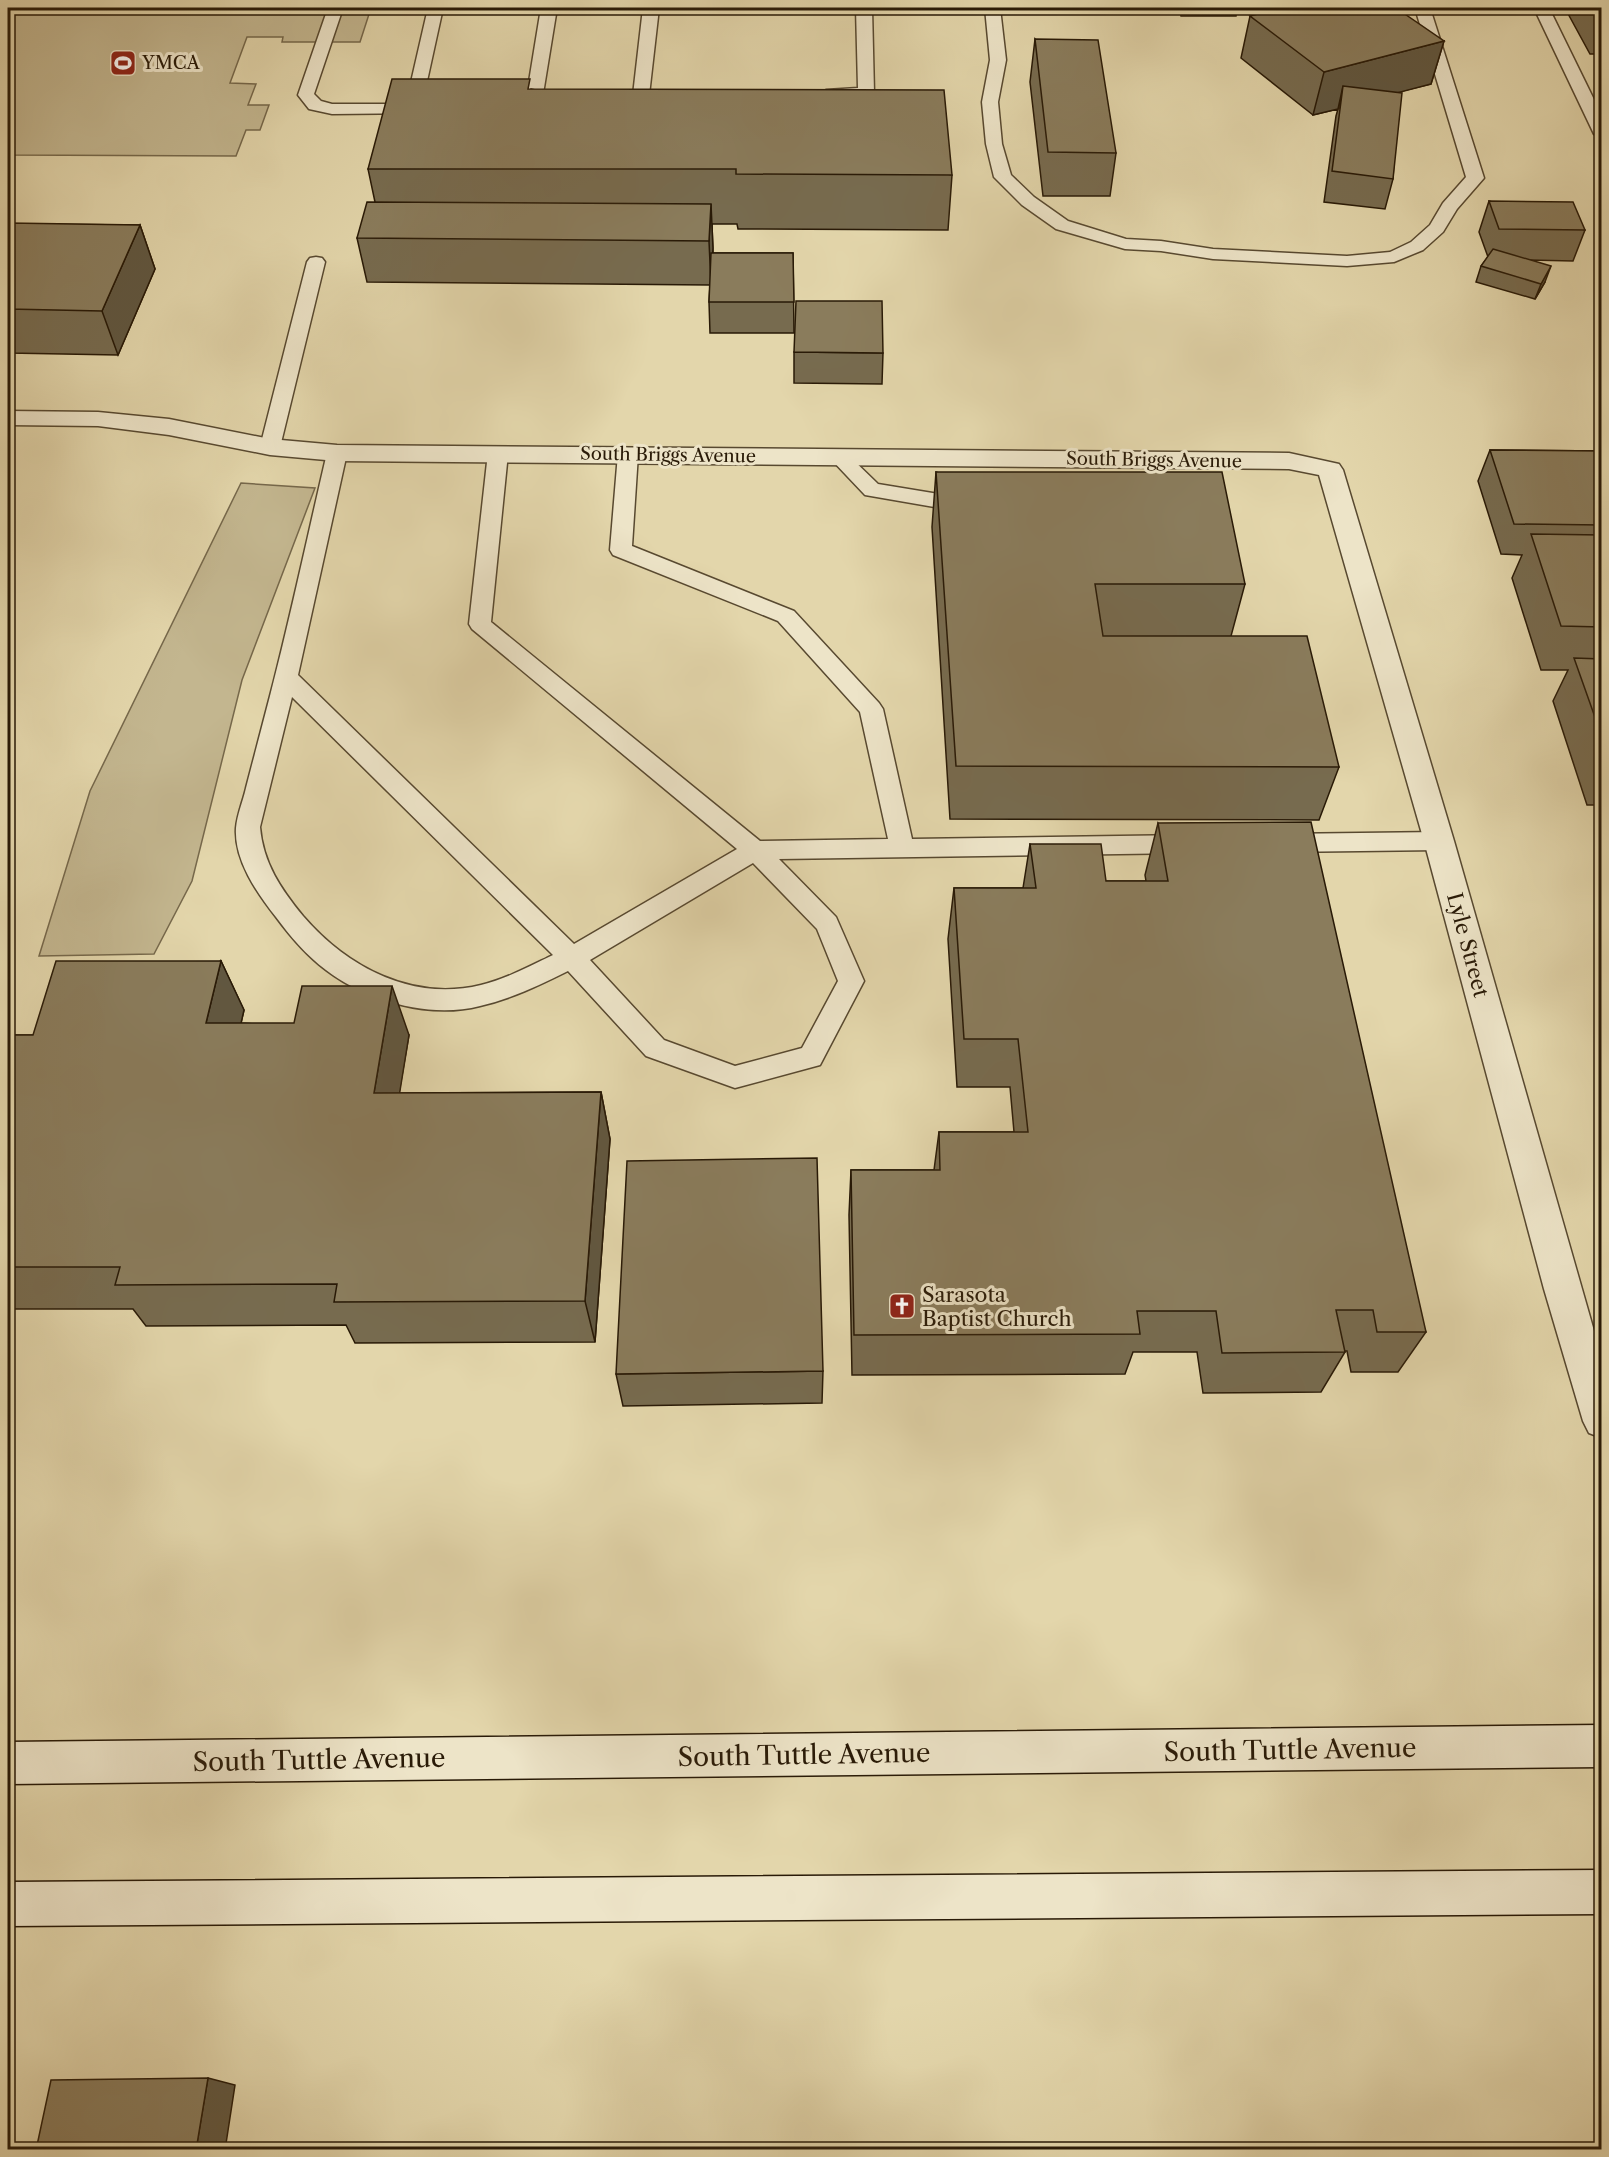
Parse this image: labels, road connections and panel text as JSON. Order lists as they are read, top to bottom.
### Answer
{
  "streets": {
    "street": ["South Briggs Avenue", "Lyle Street", "South Tuttle Avenue"]
  },
  "crossings": [
    ["South Briggs Avenue", "Lyle Street"]
  ],
  "places": {
    "sports": ["YMCA"],
    "church": ["Sarasota Baptist Church"]
  }
}
